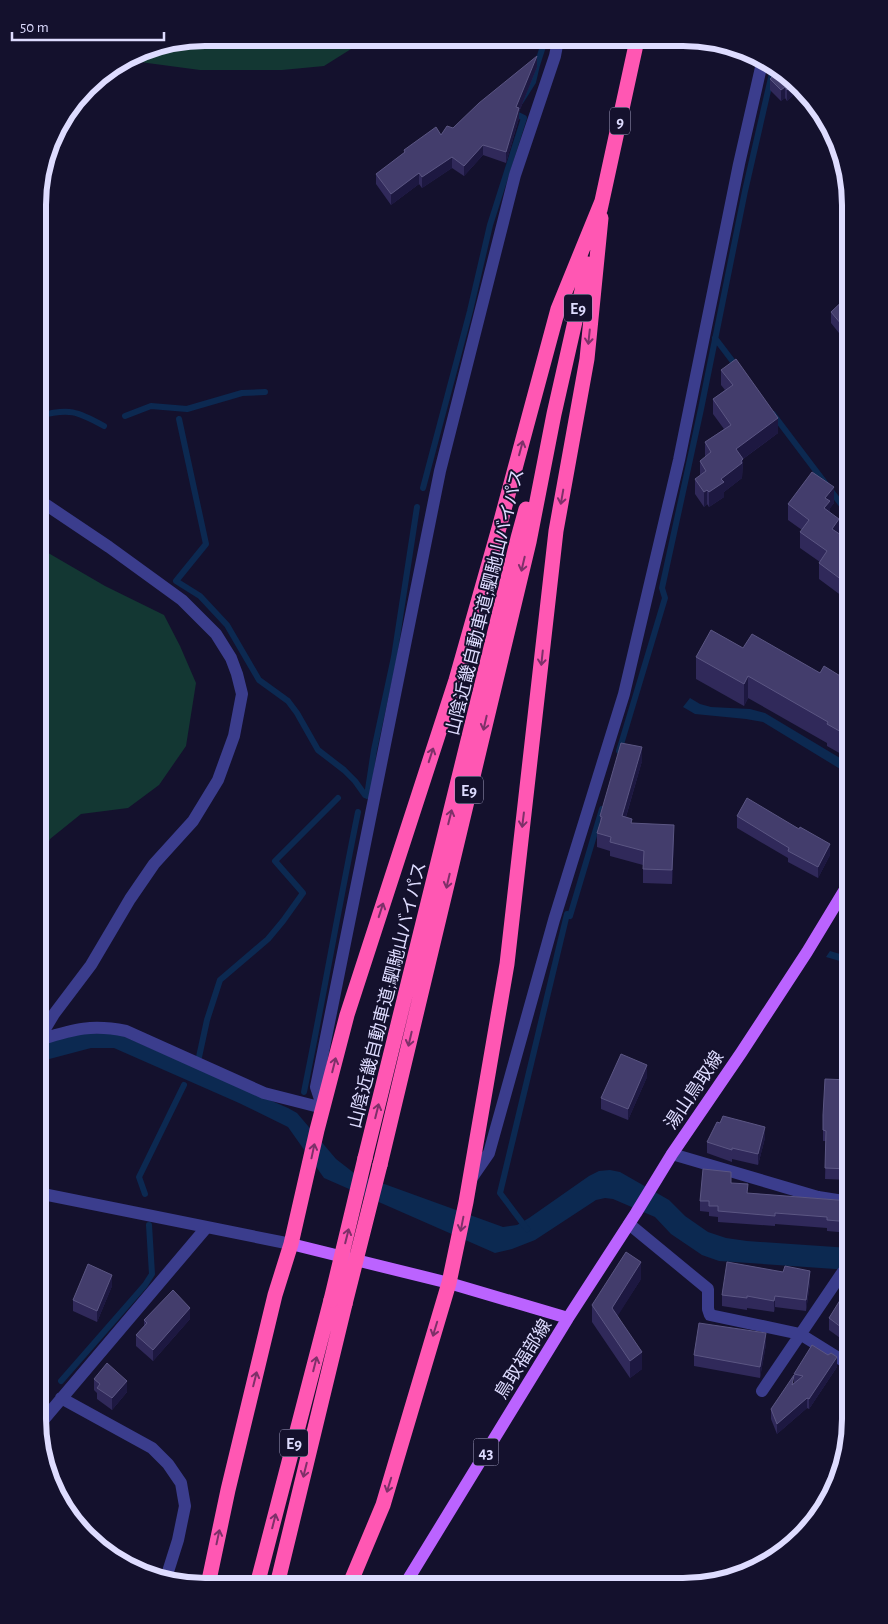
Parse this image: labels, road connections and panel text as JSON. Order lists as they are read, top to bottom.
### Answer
{
  "streets": {
    "highway": ["9", "E9", "山陰近畿自動車道;駟馳山バイパス"],
    "main road": ["湯山鳥取線", "鳥取福部線", "43"]
  },
  "crossings": [
    ["9", "山陰近畿自動車道;駟馳山バイパス"],
    ["湯山鳥取線", "鳥取福部線"]
  ],
  "scale_bar": "50 m"
}
